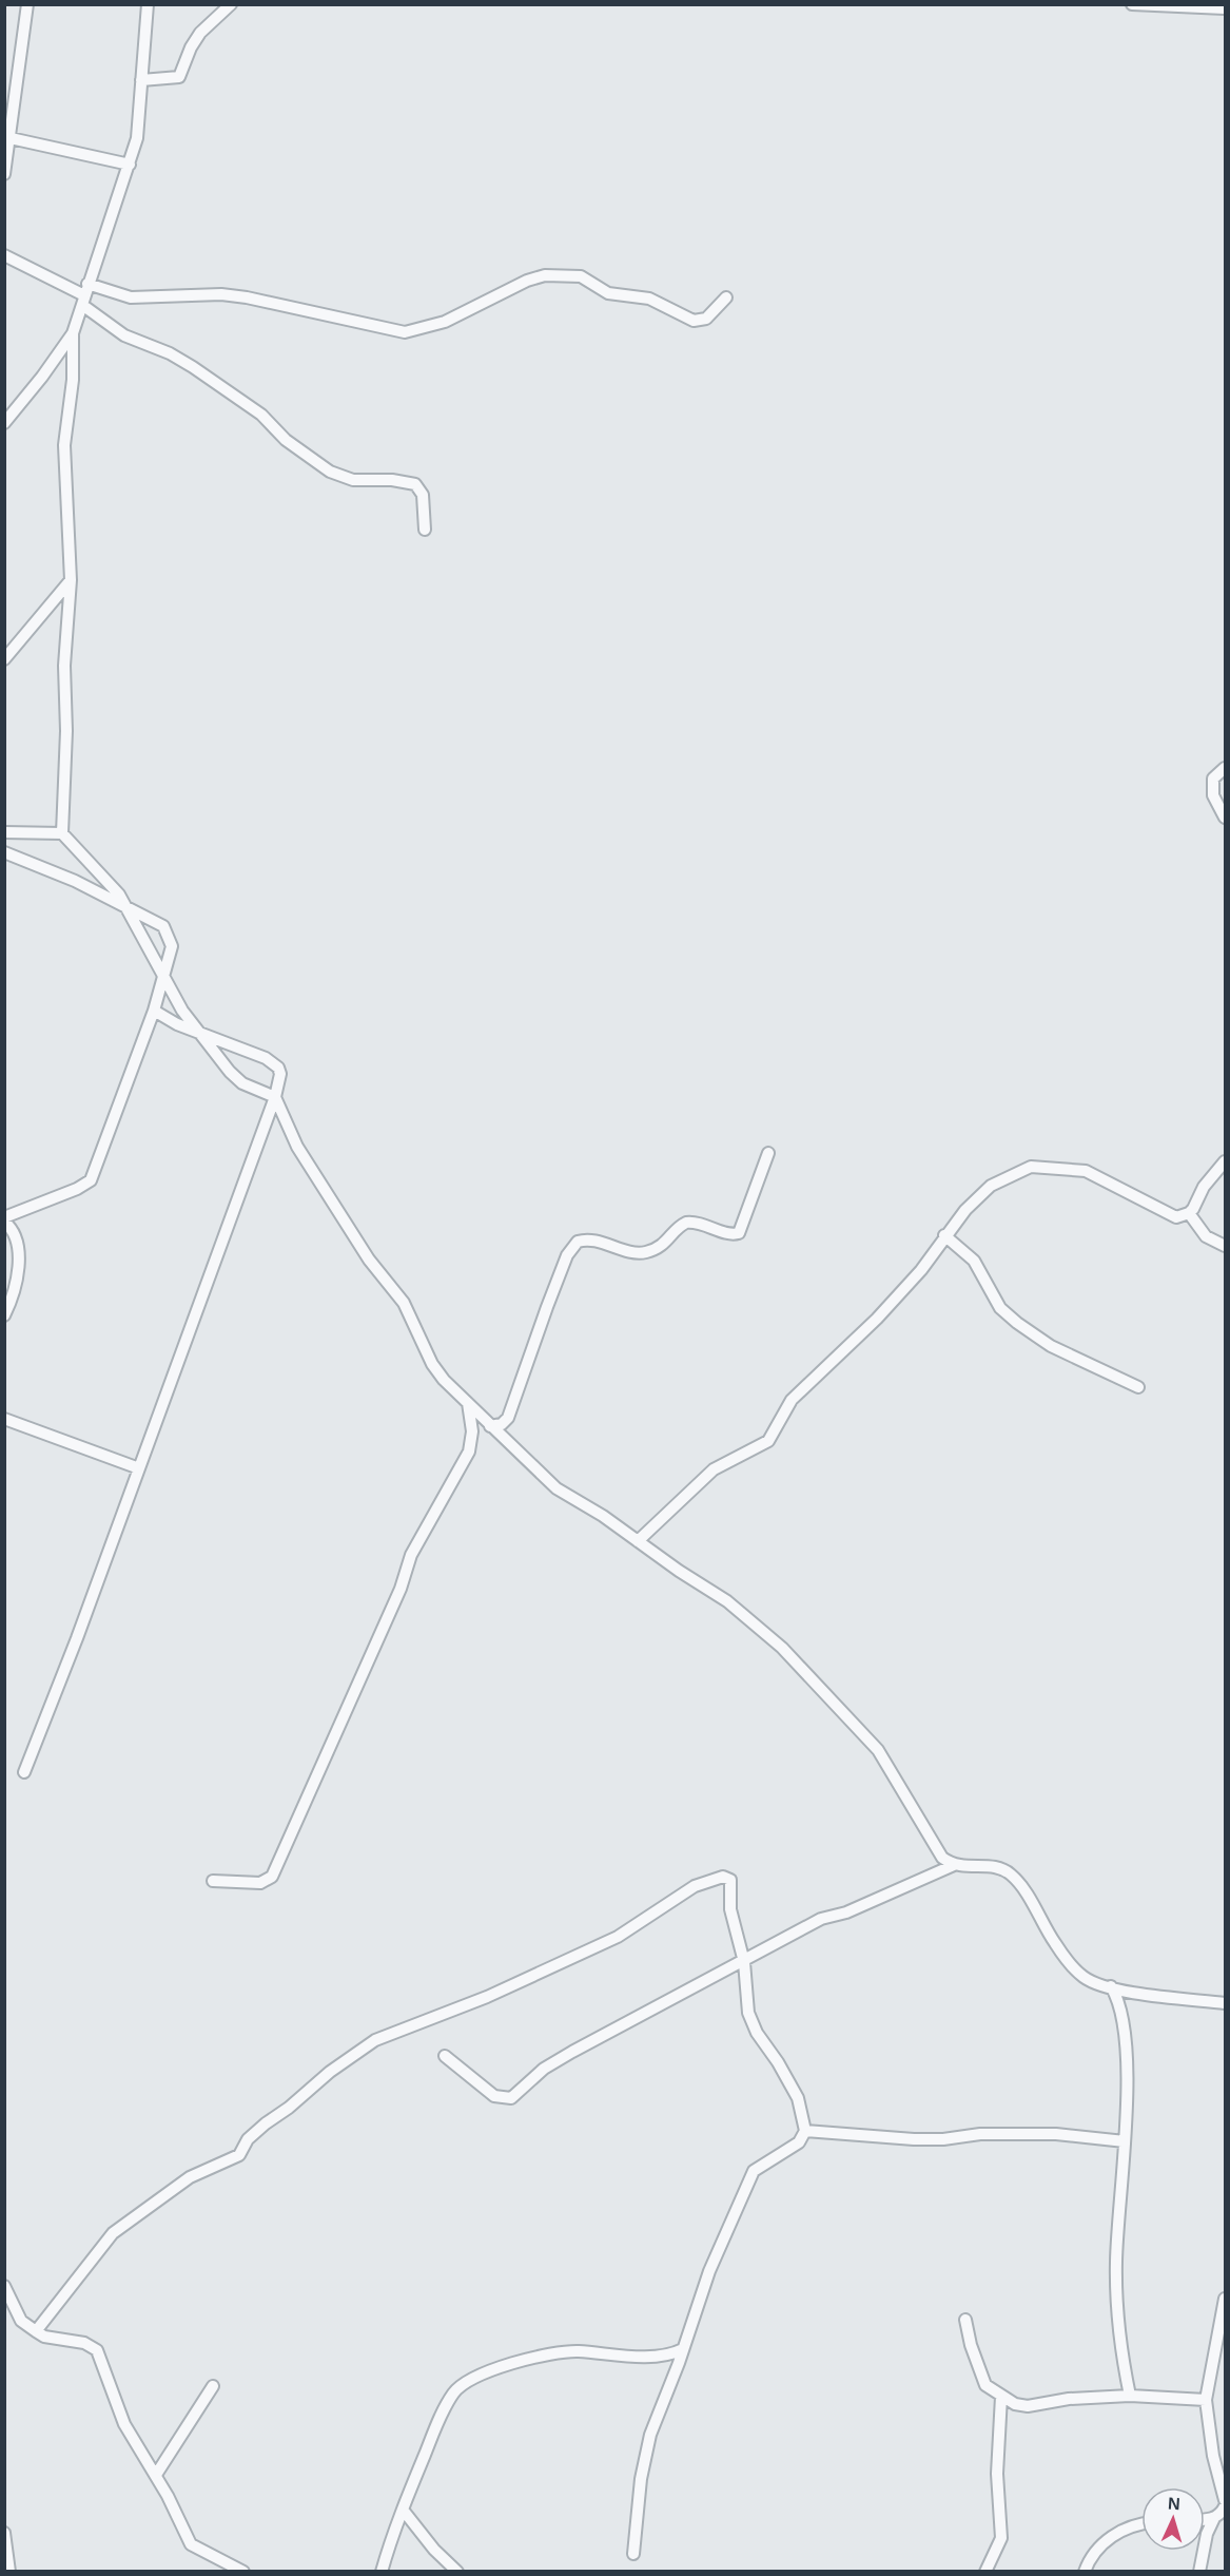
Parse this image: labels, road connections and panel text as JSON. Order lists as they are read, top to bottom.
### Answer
{
  "north": "top"
}
